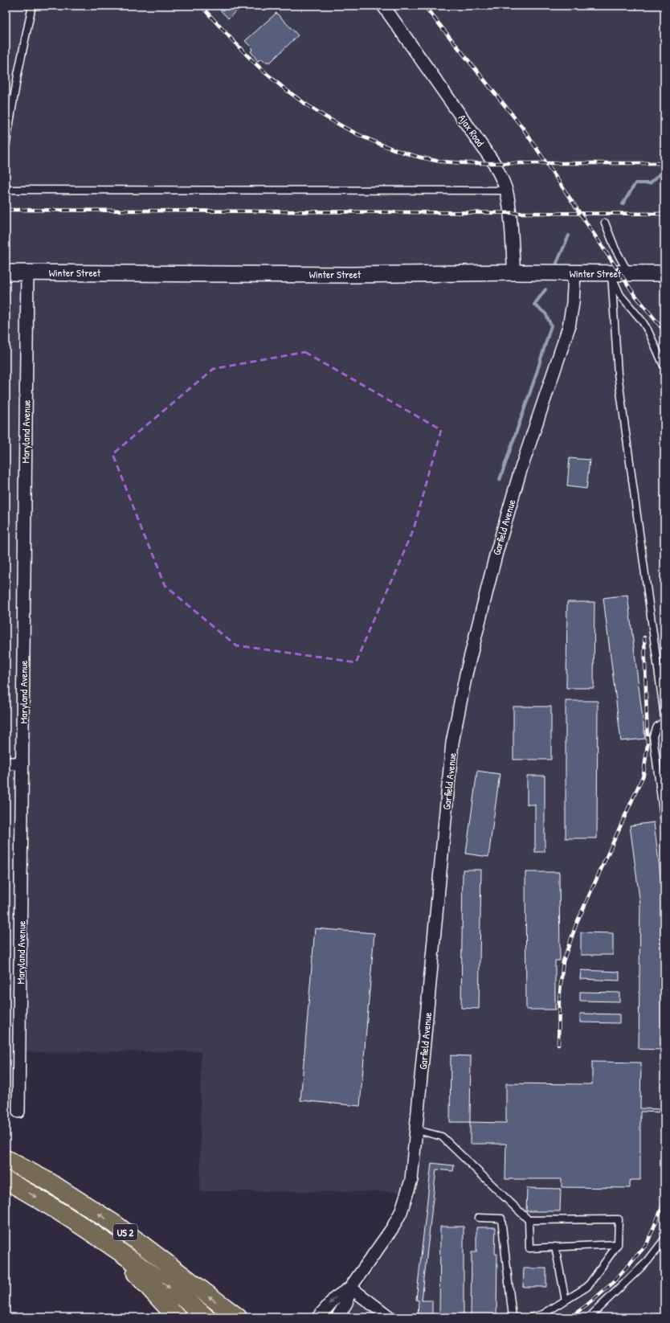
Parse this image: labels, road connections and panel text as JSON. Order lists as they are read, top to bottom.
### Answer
{
  "streets": {
    "highway": ["US 2"],
    "street": [
      "Ajax Road",
      "Winter Street",
      "Maryland Avenue",
      "Garfield Avenue"
    ]
  },
  "crossings": [
    ["Ajax Road", "Winter Street"],
    ["Winter Street", "Maryland Avenue"],
    ["Winter Street", "Garfield Avenue"]
  ]
}
